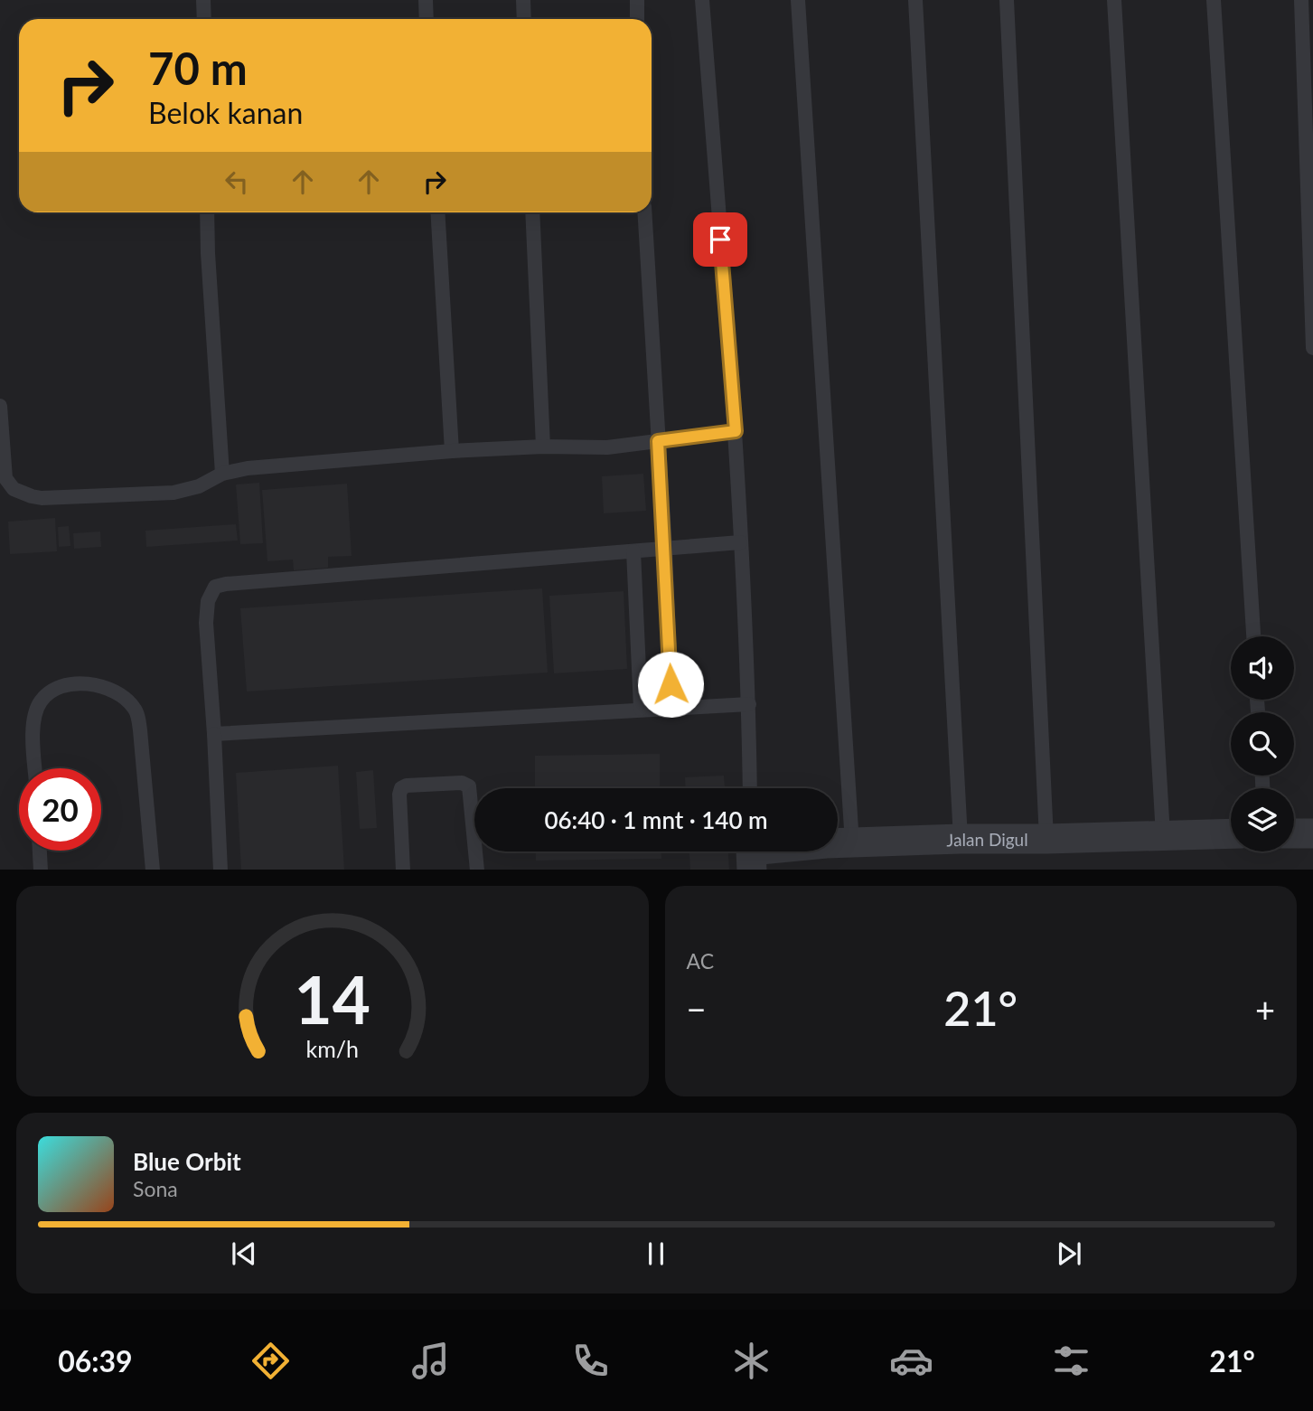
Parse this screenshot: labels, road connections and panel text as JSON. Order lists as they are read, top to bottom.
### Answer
{
  "streets": {
    "street": ["Jalan Digul"]
  },
  "page": {
    "turn": ["70 m", "Belok kanan"],
    "limit": "20",
    "trip": "06:40 · 1 mnt · 140 m",
    "tile": "AC",
    "heat": ["−", "21°", "+"],
    "song": ["Blue Orbit", "Sona"],
    "tabs": ["06:39", "21°"],
    "gauge": ["14", "km/h"]
  }
}
